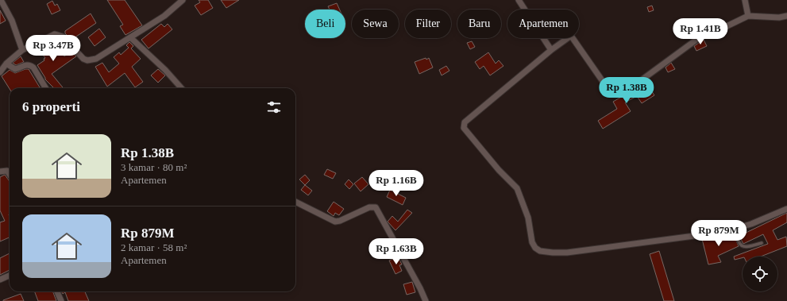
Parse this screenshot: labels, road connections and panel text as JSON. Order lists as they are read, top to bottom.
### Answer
{
  "page": {
    "chip": [
      "Beli",
      "Sewa",
      "Filter",
      "Baru",
      "Apartemen"
    ],
    "price": [
      "Rp 1.41B",
      "Rp 3.47B",
      "Rp 1.38B",
      "Rp 1.16B",
      "Rp 879M",
      "Rp 1.63B"
    ],
    "heading": "6 properti",
    "list": [
      {
        "name": "Rp 1.38B",
        "note": "3 kamar · 80 m² · Apartemen"
      },
      {
        "name": "Rp 879M",
        "note": "2 kamar · 58 m² · Apartemen"
      }
    ]
  }
}
